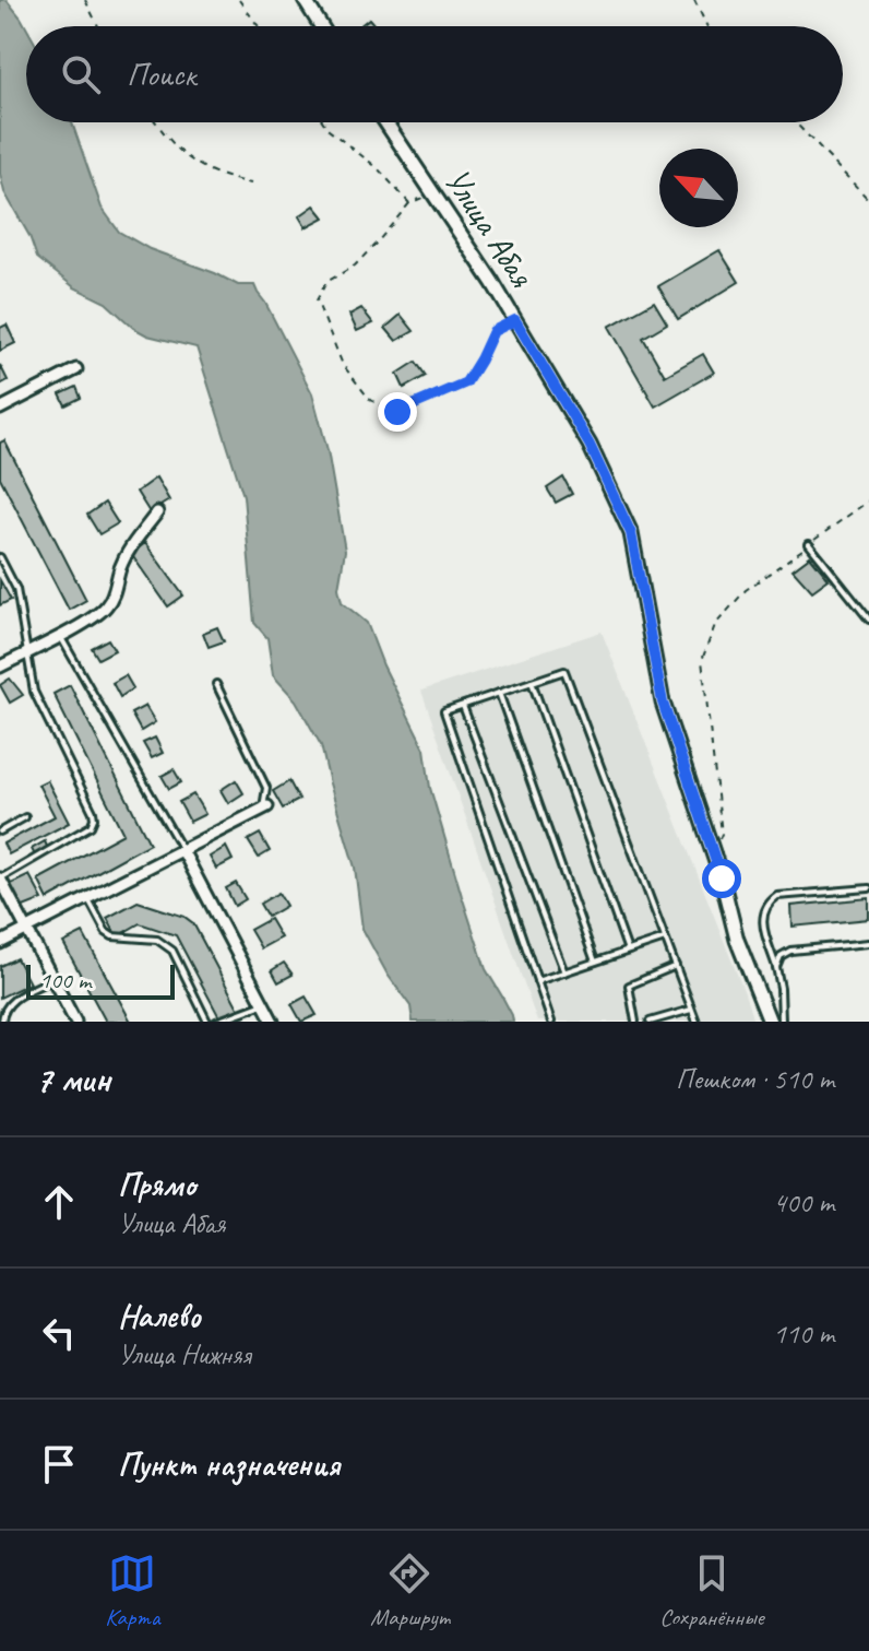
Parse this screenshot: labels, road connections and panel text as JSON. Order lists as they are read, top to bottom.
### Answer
{
  "streets": {
    "street": ["Улица Абая"]
  },
  "scale_bar": "100 m",
  "north": "top left",
  "page": {
    "search": "Поиск",
    "scale": "100 m",
    "heading": ["7 мин", "Пешком · 510 m"],
    "list": [
      ["Прямо", "Улица Абая", "400 m"],
      ["Налево", "Улица Нижняя", "110 m"],
      "Пункт назначения"
    ],
    "nav": ["Карта", "Маршрут", "Сохранённые"]
  }
}
